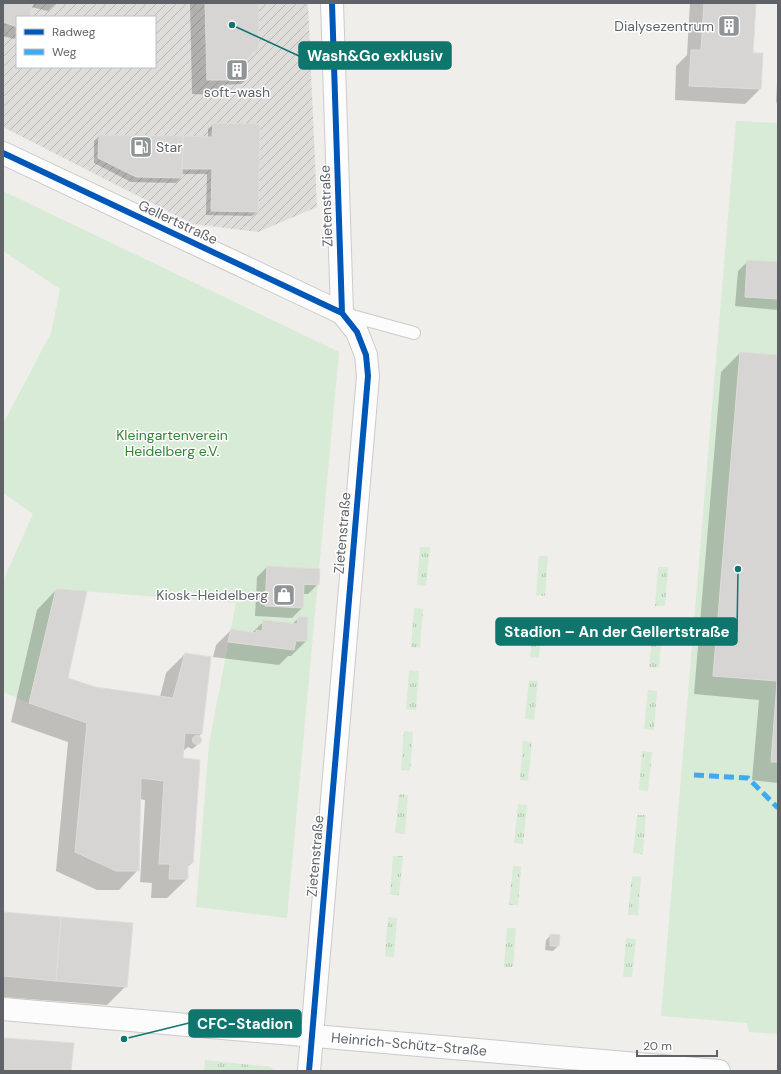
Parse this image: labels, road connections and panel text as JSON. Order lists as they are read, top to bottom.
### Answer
{
  "streets": {
    "street": ["Zietenstraße", "Gellertstraße", "Heinrich-Schütz-Straße"]
  },
  "crossings": [
    ["Zietenstraße", "Gellertstraße"],
    ["Zietenstraße", "Heinrich-Schütz-Straße"]
  ],
  "parks": ["Kleingartenverein Heidelberg e.V."],
  "places": {
    "other": ["Wash&Go exklusiv", "Stadion – An der Gellertstraße", "CFC-Stadion"],
    "building": ["Dialysezentrum", "soft-wash"],
    "fuel station": ["Star"],
    "shop": ["Kiosk-Heidelberg"]
  },
  "legend": ["Radweg", "Weg"],
  "scale_bar": "20 m"
}
